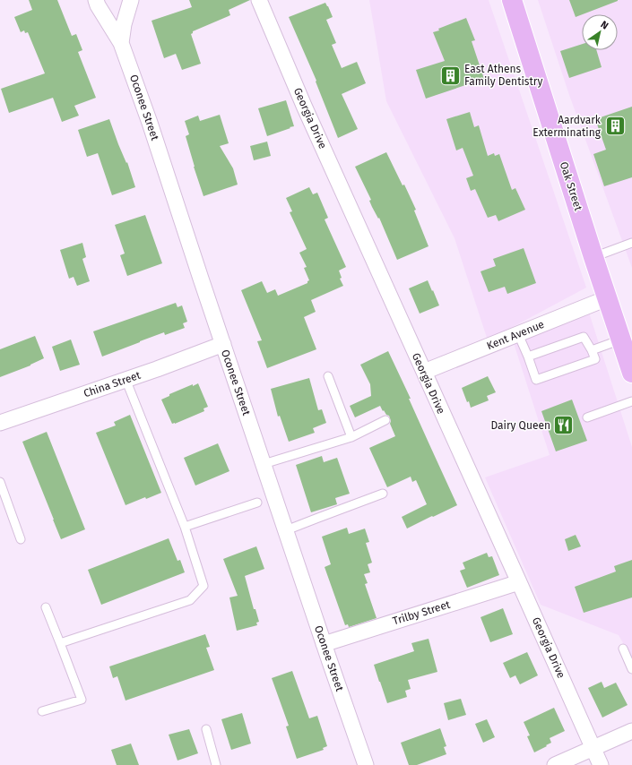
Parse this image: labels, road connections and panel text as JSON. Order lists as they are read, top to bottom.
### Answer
{
  "streets": {
    "main road": ["Oak Street"],
    "street": [
      "Oconee Street",
      "Georgia Drive",
      "Kent Avenue",
      "China Street",
      "Trilby Street"
    ]
  },
  "crossings": [
    ["Oconee Street", "China Street"],
    ["Oconee Street", "Trilby Street"],
    ["Georgia Drive", "Kent Avenue"],
    ["Georgia Drive", "Trilby Street"],
    ["Oak Street", "Kent Avenue"]
  ],
  "places": {
    "building": ["East Athens Family Dentistry", "Aardvark Exterminating"],
    "restaurant": ["Dairy Queen"]
  },
  "north": "top right"
}
